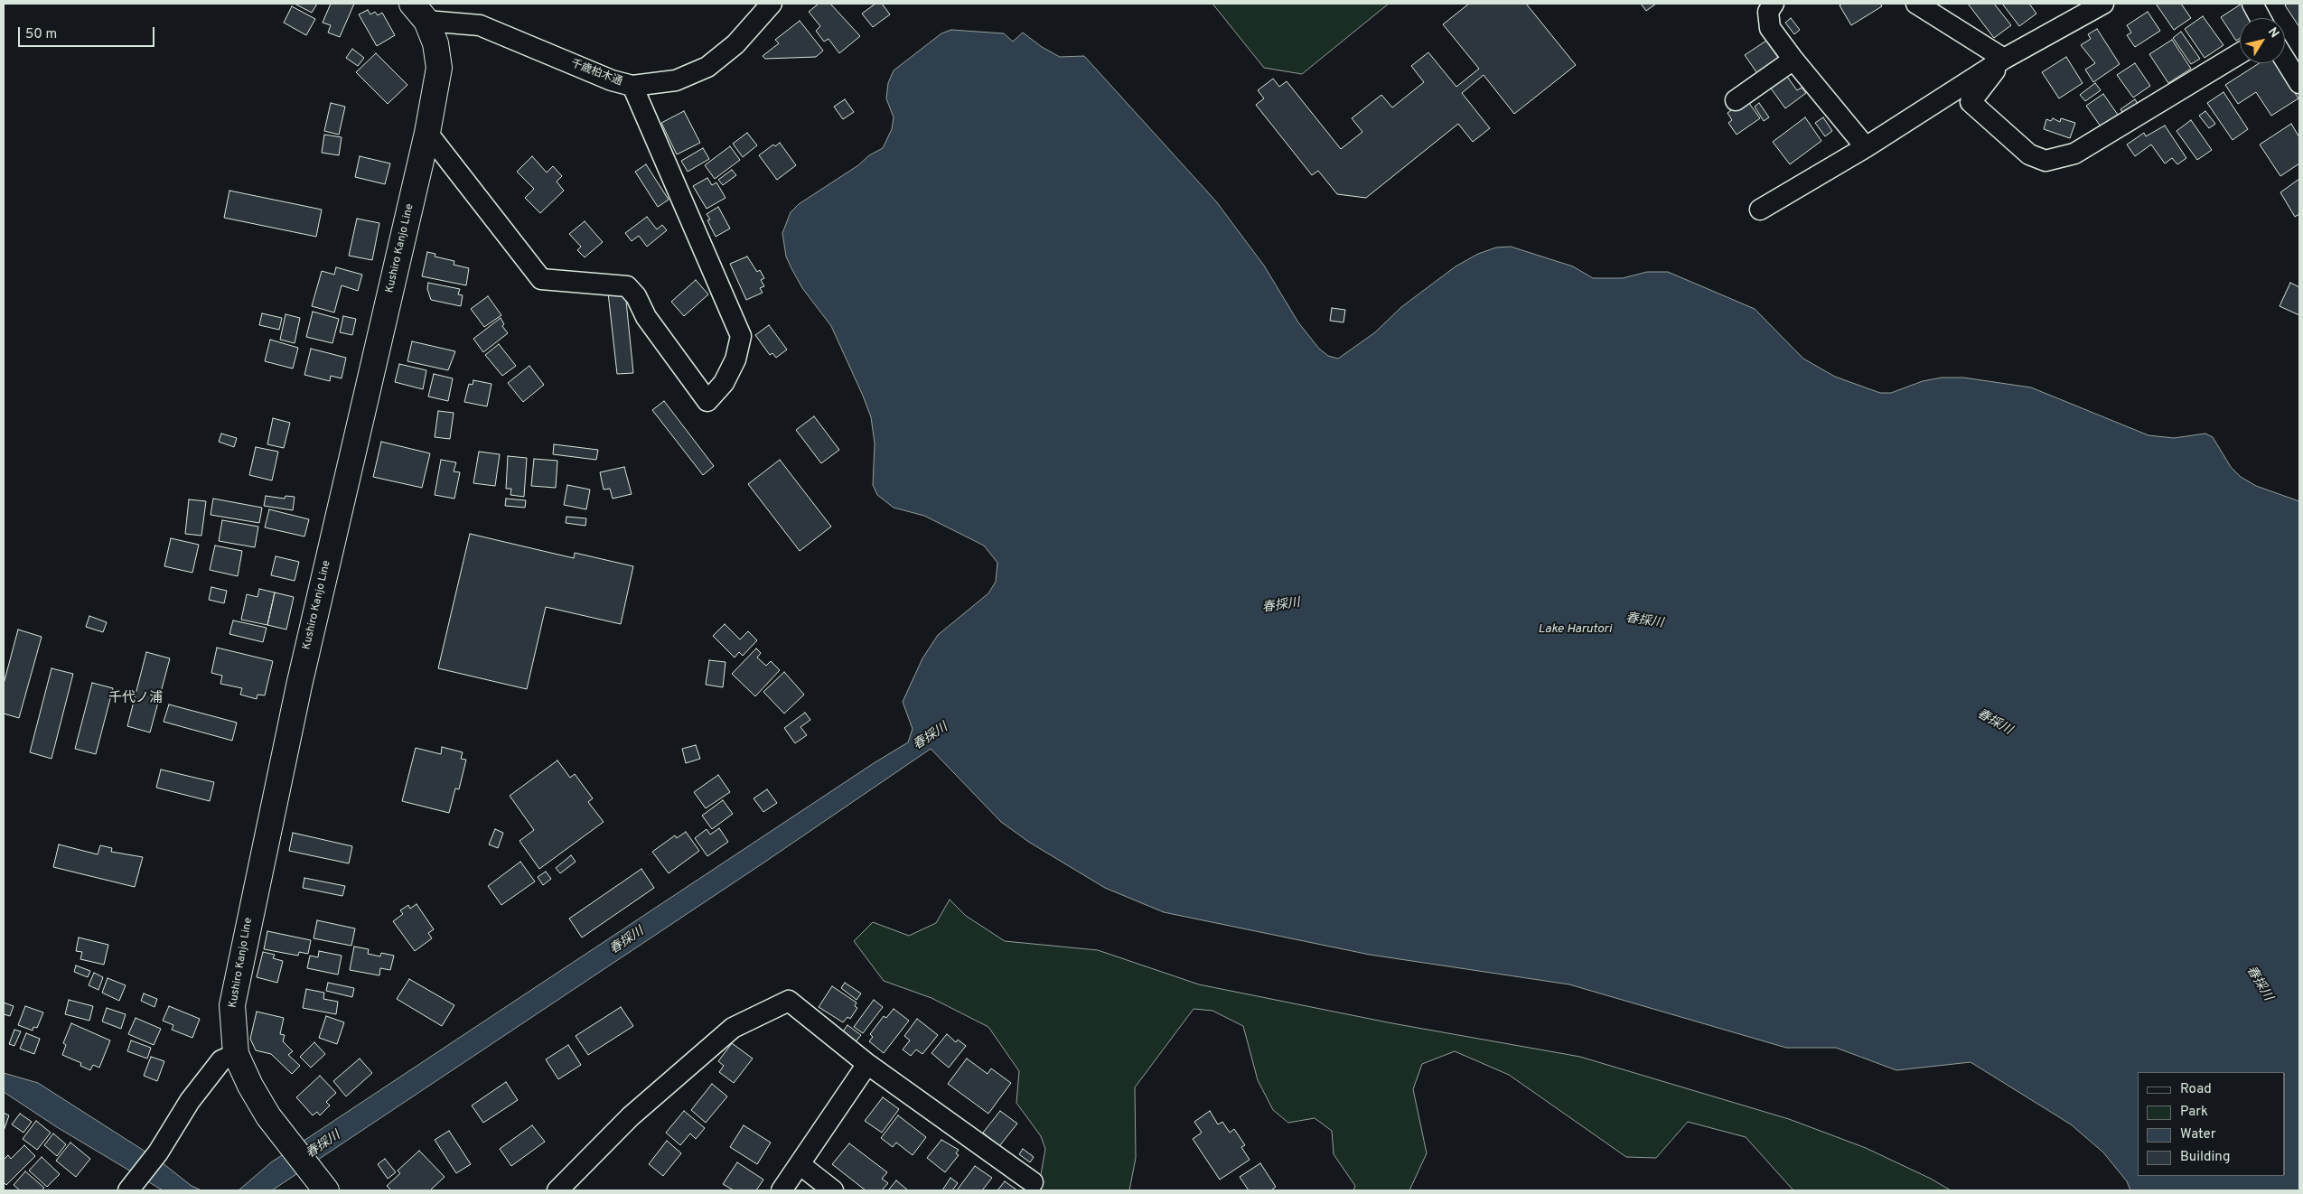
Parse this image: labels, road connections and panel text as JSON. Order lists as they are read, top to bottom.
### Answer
{
  "streets": {
    "main road": ["Kushiro Kanjo Line"],
    "street": ["千歳柏木通"]
  },
  "crossings": [
    ["千歳柏木通", "Kushiro Kanjo Line"]
  ],
  "districts": ["千代ノ浦"],
  "water": ["春採川", "Lake Harutori"],
  "legend": [
    "Road",
    "Park",
    "Water",
    "Building"
  ],
  "scale_bar": "50 m",
  "north": "top right"
}
